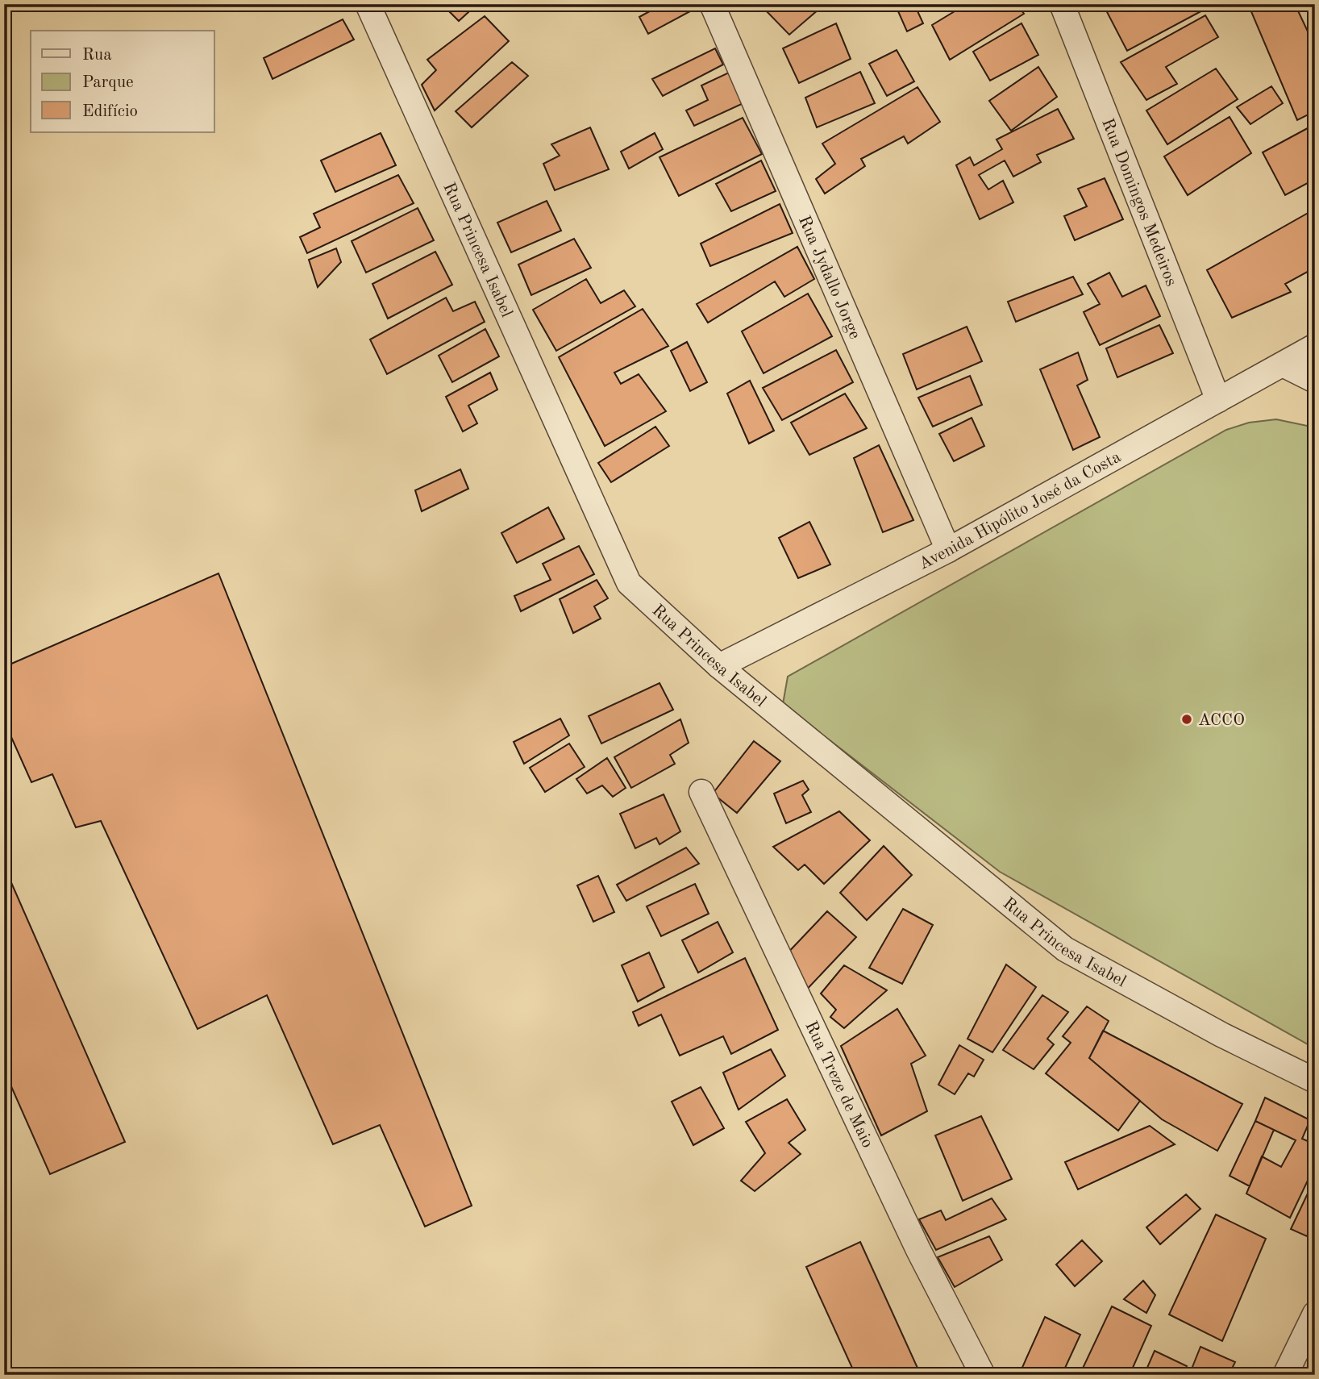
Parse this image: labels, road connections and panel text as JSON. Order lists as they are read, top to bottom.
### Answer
{
  "streets": {
    "street": [
      "Rua Domingos Medeiros",
      "Rua Princesa Isabel",
      "Rua Jydallo Jorge",
      "Avenida Hipólito José da Costa",
      "Rua Treze de Maio"
    ]
  },
  "crossings": [
    ["Rua Domingos Medeiros", "Avenida Hipólito José da Costa"],
    ["Rua Princesa Isabel", "Avenida Hipólito José da Costa"],
    ["Rua Jydallo Jorge", "Avenida Hipólito José da Costa"]
  ],
  "places": ["ACCO"],
  "legend": ["Rua", "Parque", "Edifício"]
}
